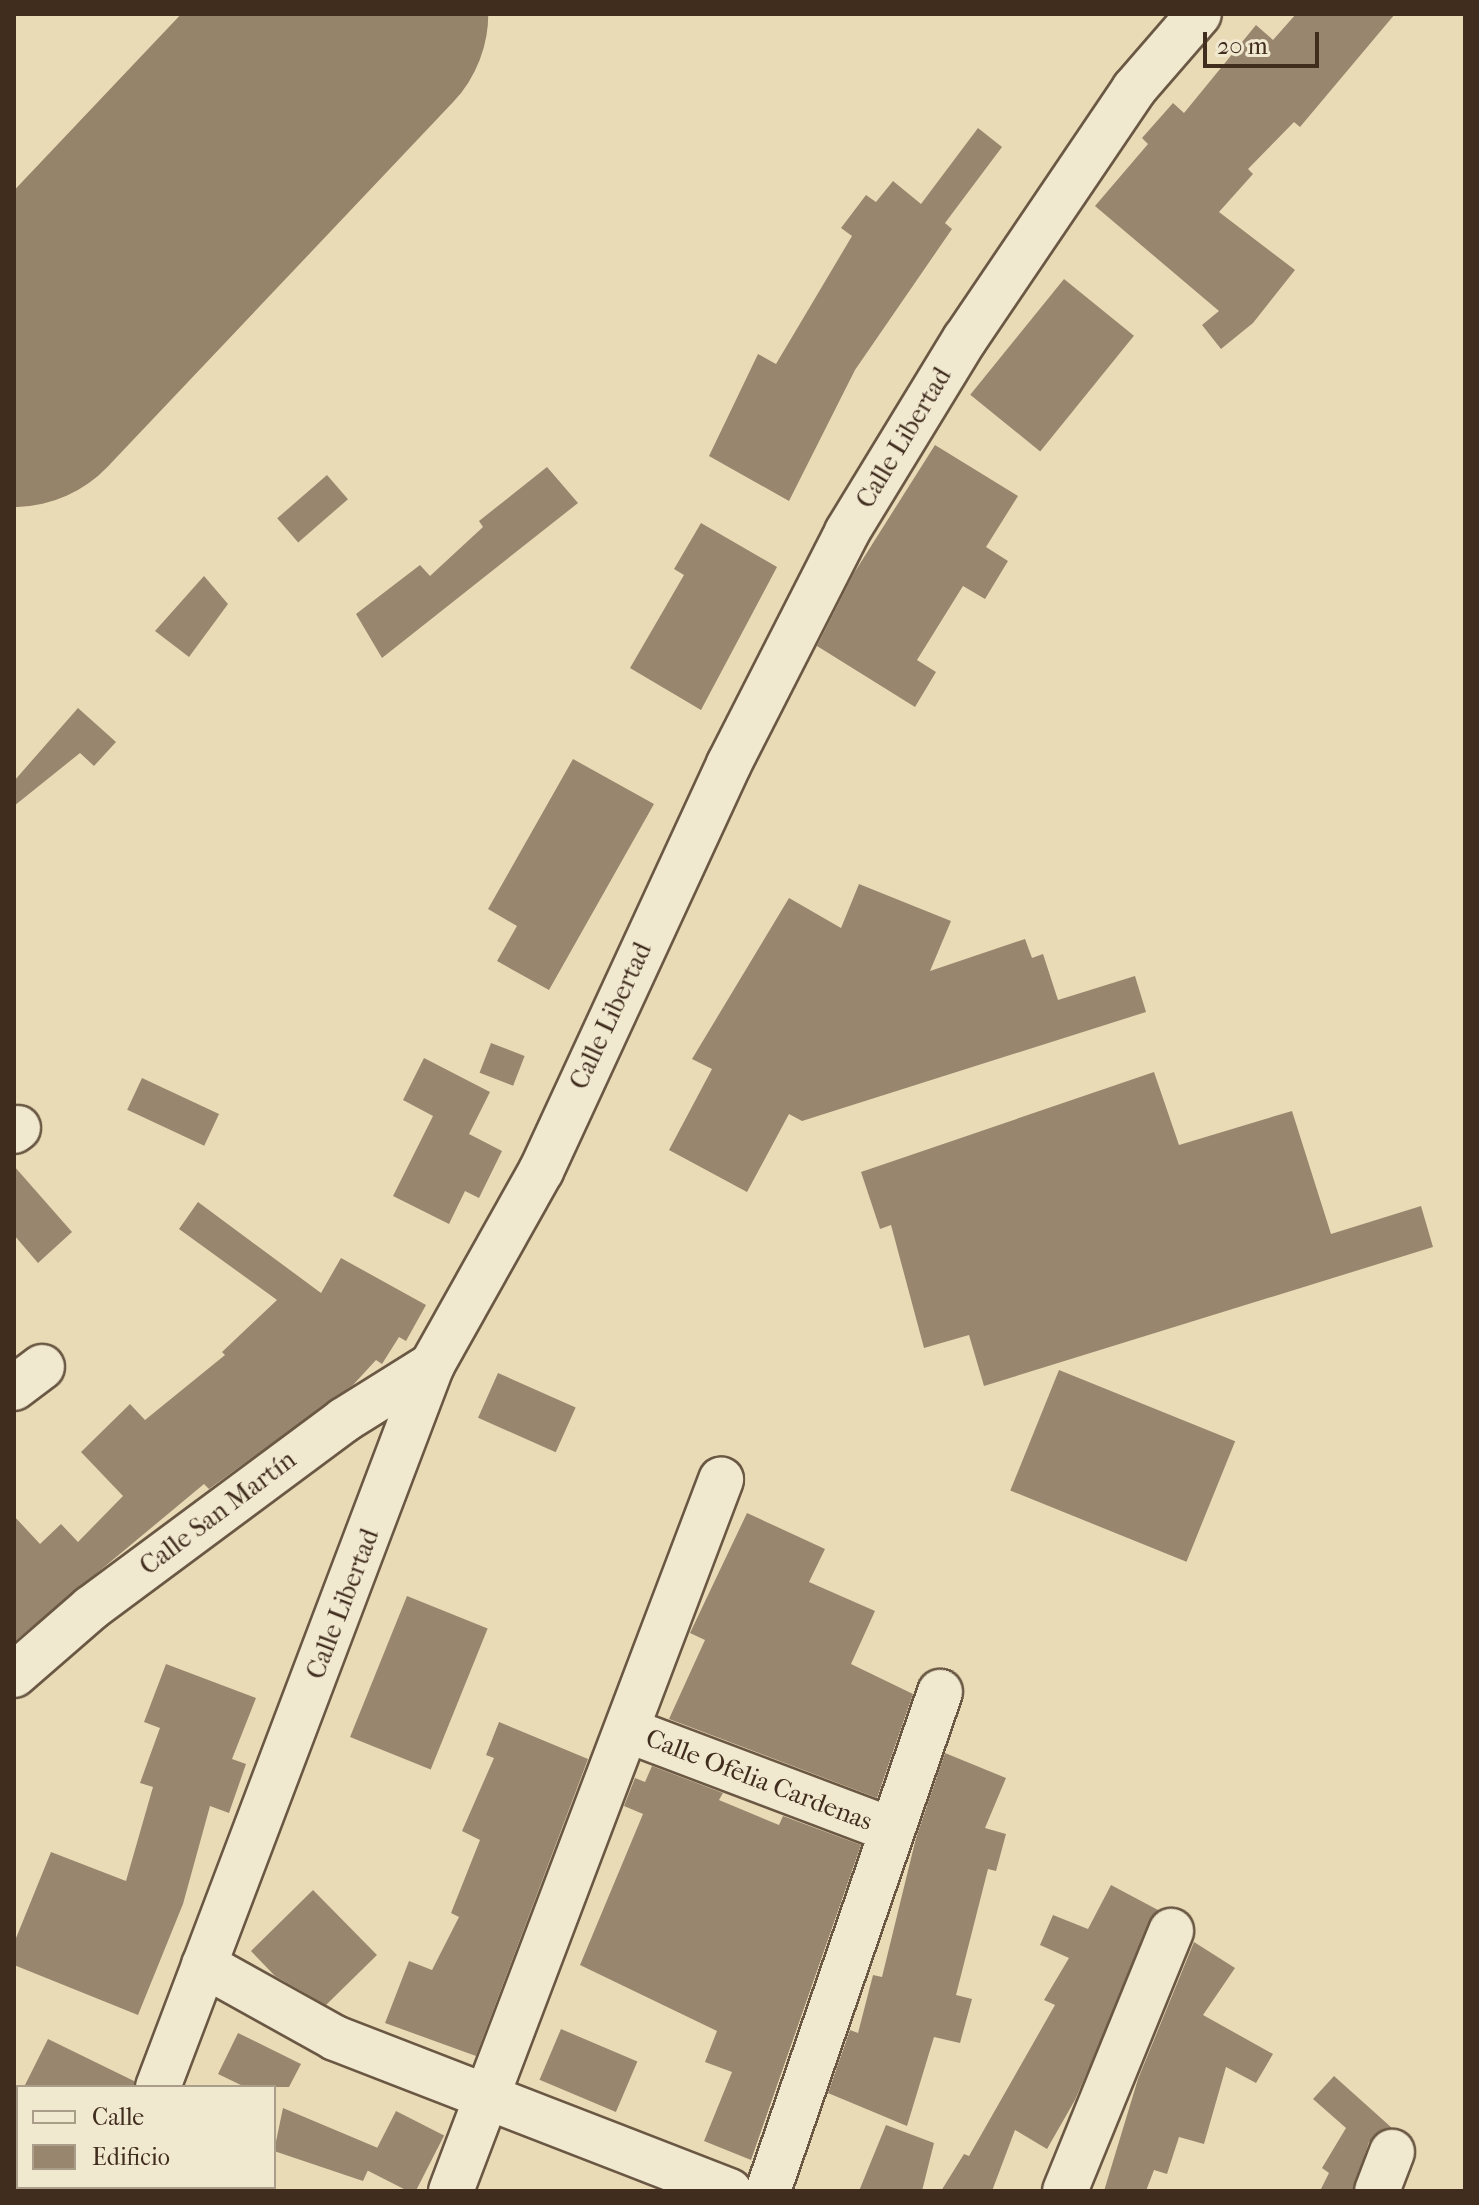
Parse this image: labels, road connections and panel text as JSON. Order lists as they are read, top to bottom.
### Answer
{
  "streets": {
    "street": ["Calle Libertad", "Calle San Martín", "Calle Ofelia Cardenas"]
  },
  "crossings": [
    ["Calle Libertad", "Calle San Martín"]
  ],
  "legend": ["Calle", "Edificio"],
  "scale_bar": "20 m"
}
